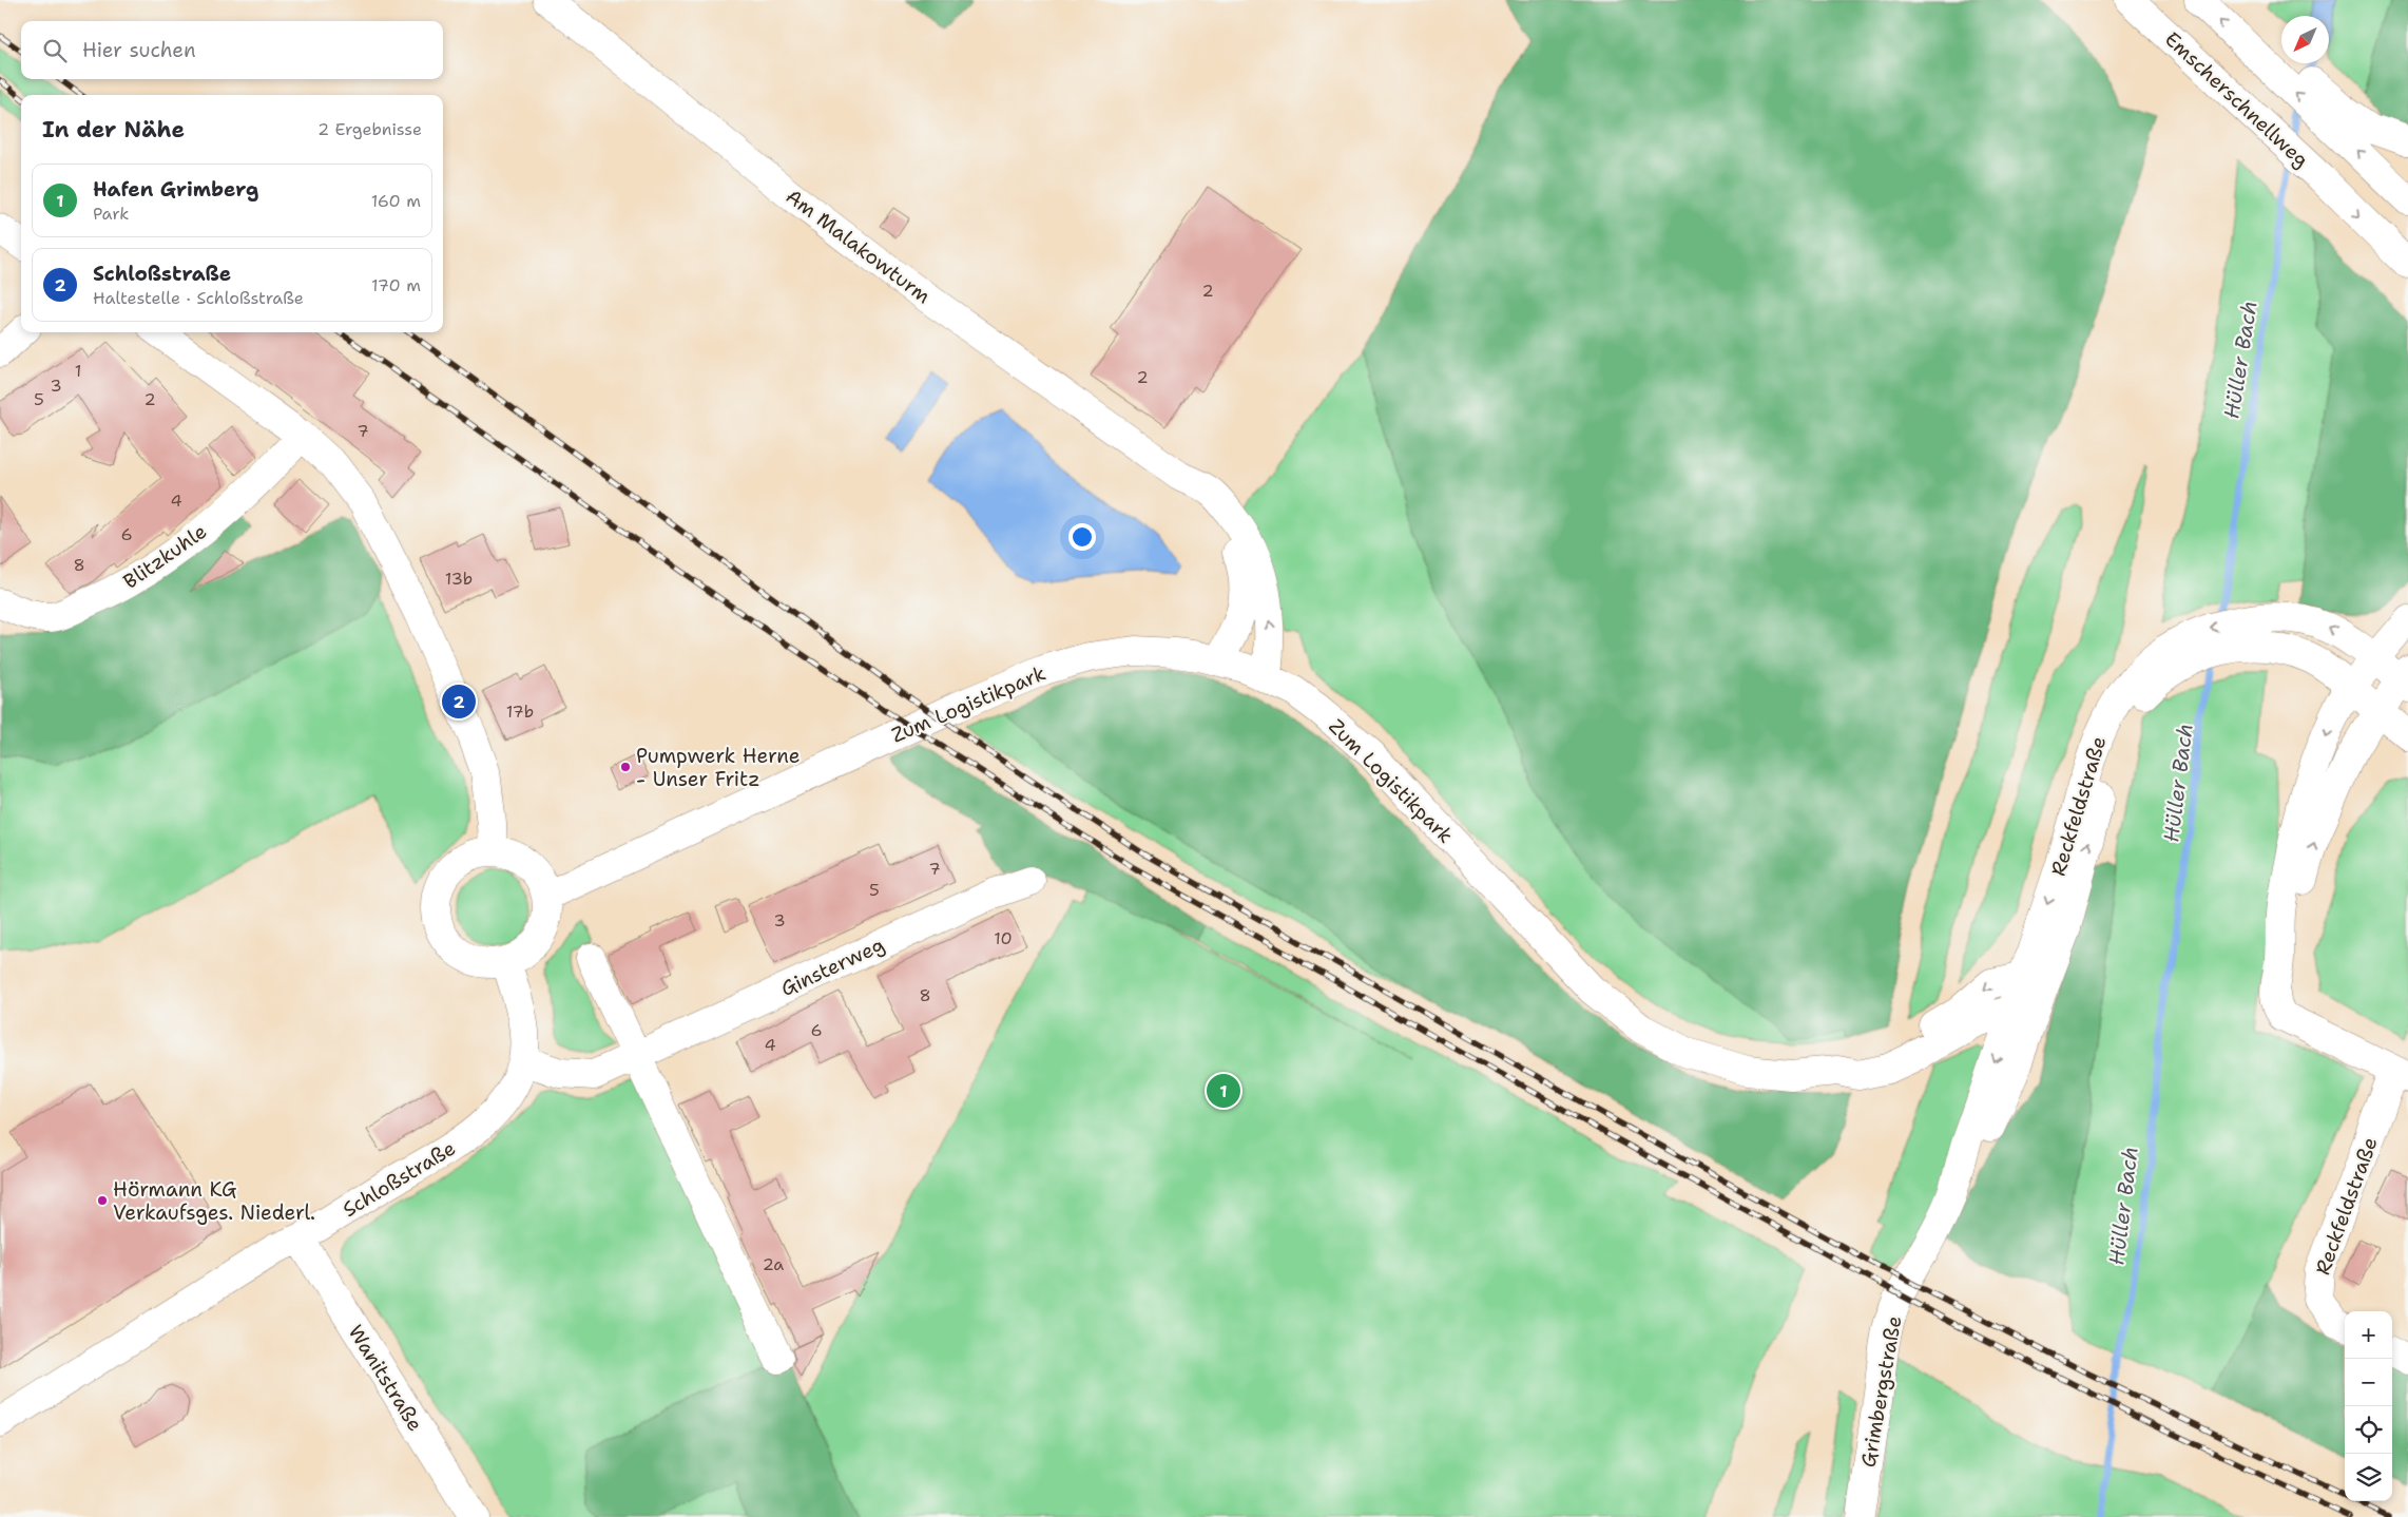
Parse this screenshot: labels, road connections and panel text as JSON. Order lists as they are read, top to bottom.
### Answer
{
  "streets": {
    "main road": [
      "Emscherschnellweg",
      "Am Malakowturm",
      "Blitzkuhle",
      "Zum Logistikpark",
      "Reckfeldstraße",
      "Ginsterweg",
      "Schloßstraße",
      "Wanitstraße",
      "Grimbergstraße"
    ]
  },
  "crossings": [
    ["Am Malakowturm", "Zum Logistikpark"],
    ["Zum Logistikpark", "Reckfeldstraße"],
    ["Zum Logistikpark", "Schloßstraße"],
    ["Reckfeldstraße", "Grimbergstraße"],
    ["Ginsterweg", "Schloßstraße"],
    ["Schloßstraße", "Wanitstraße"]
  ],
  "water": ["Hüller Bach"],
  "places": ["Pumpwerk Herne - Unser Fritz", "Hörmann KG Verkaufsges. Niederl."],
  "house_numbers": [
    "2",
    "1",
    "2",
    "3",
    "5",
    "2",
    "7",
    "4",
    "6",
    "8",
    "13b",
    "17b",
    "7",
    "5",
    "3",
    "10",
    "8",
    "6",
    "4",
    "2a"
  ],
  "north": "bottom left",
  "page": {
    "search": "Hier suchen",
    "heading": ["In der Nähe", "2 Ergebnisse"],
    "list": [
      {
        "mark": "1",
        "name": "Hafen Grimberg",
        "note": "Park",
        "value": "160 m"
      },
      {
        "mark": "2",
        "name": "Schloßstraße",
        "note": "Haltestelle · Schloßstraße",
        "value": "170 m"
      }
    ],
    "pins": ["2", "1"],
    "map_buttons": ["+", "−"]
  }
}
